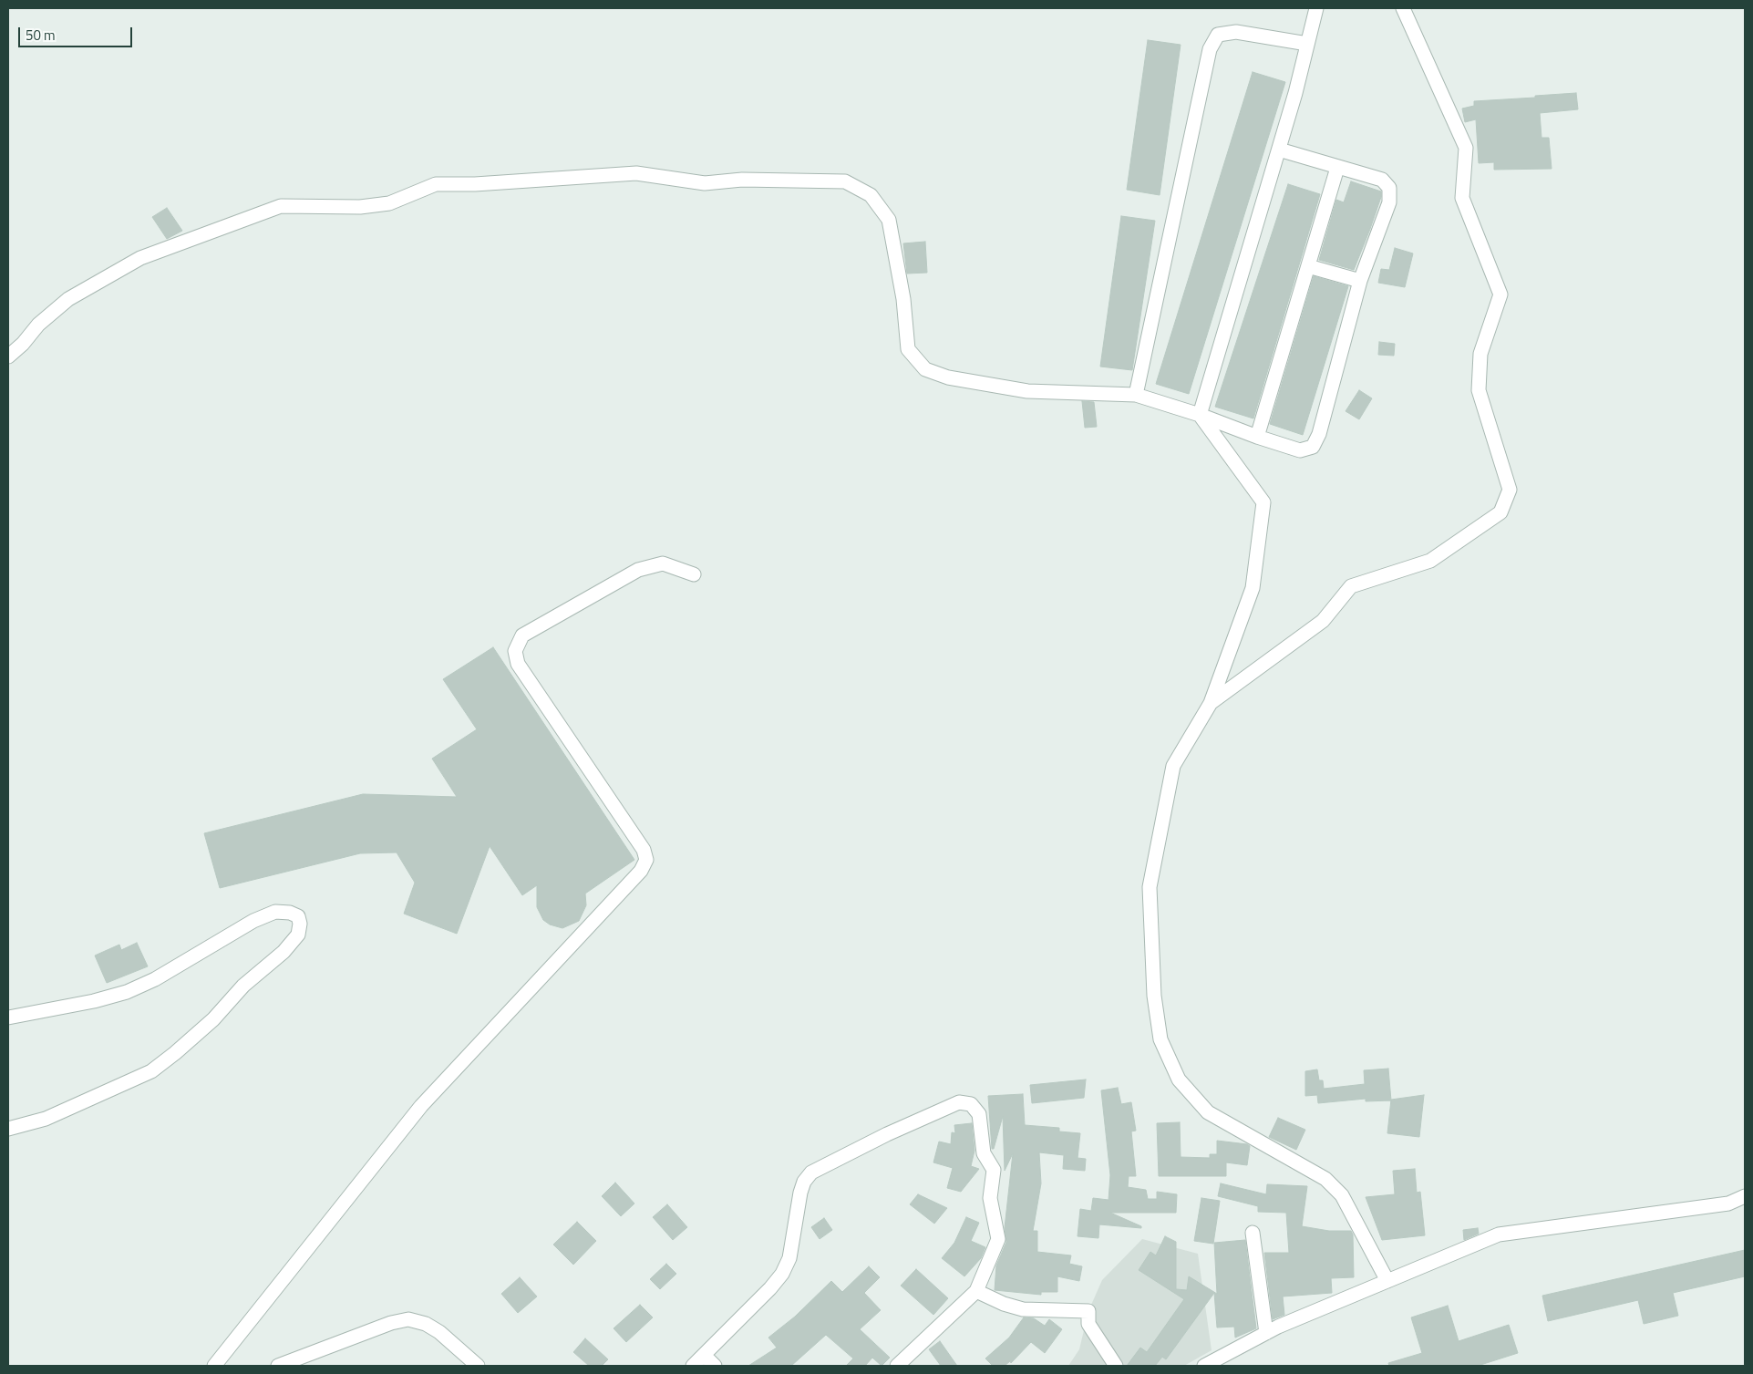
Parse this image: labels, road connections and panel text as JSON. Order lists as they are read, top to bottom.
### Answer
{
  "scale_bar": "50 m"
}
